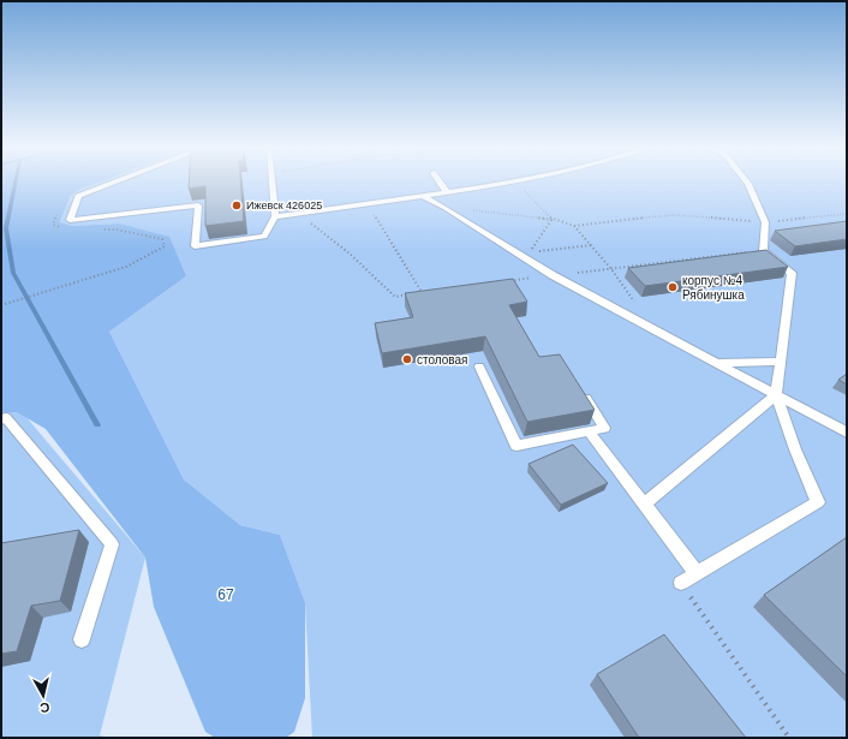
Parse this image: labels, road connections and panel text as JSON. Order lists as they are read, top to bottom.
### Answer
{
  "parks": ["67"],
  "places": ["Ижевск 426025", "корпус №4 Рябинушка", "столовая"],
  "north": "bottom"
}
